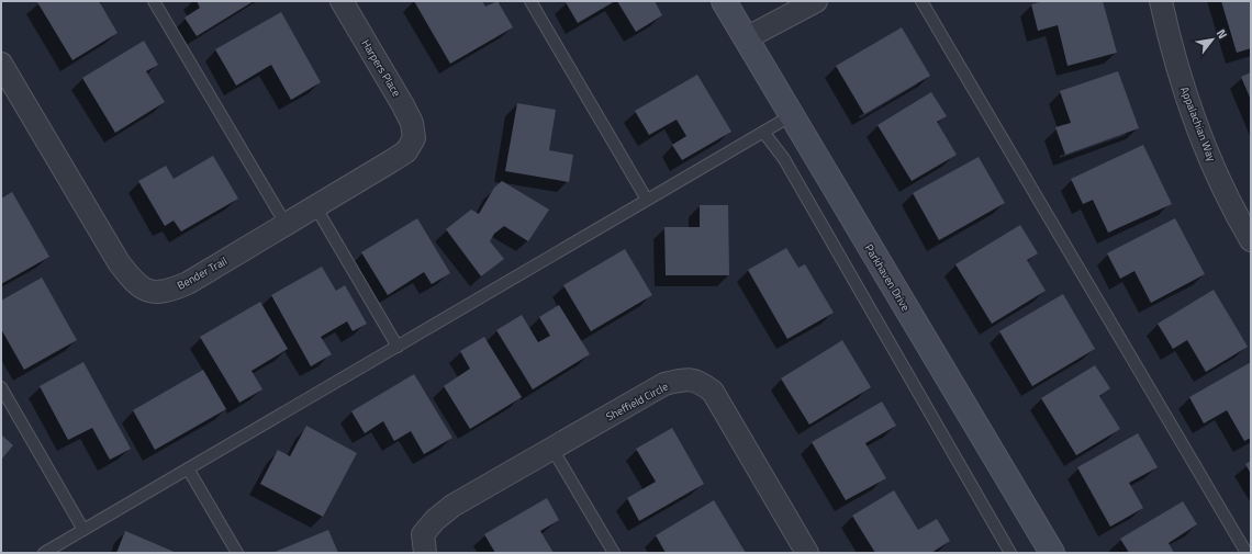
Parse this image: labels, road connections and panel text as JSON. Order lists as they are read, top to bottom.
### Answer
{
  "streets": {
    "street": [
      "Harpers Place",
      "Appalachian Way",
      "Bender Trail",
      "Parkhaven Drive",
      "Sheffield Circle"
    ]
  },
  "crossings": [
    ["Harpers Place", "Bender Trail"]
  ],
  "north": "top right"
}
